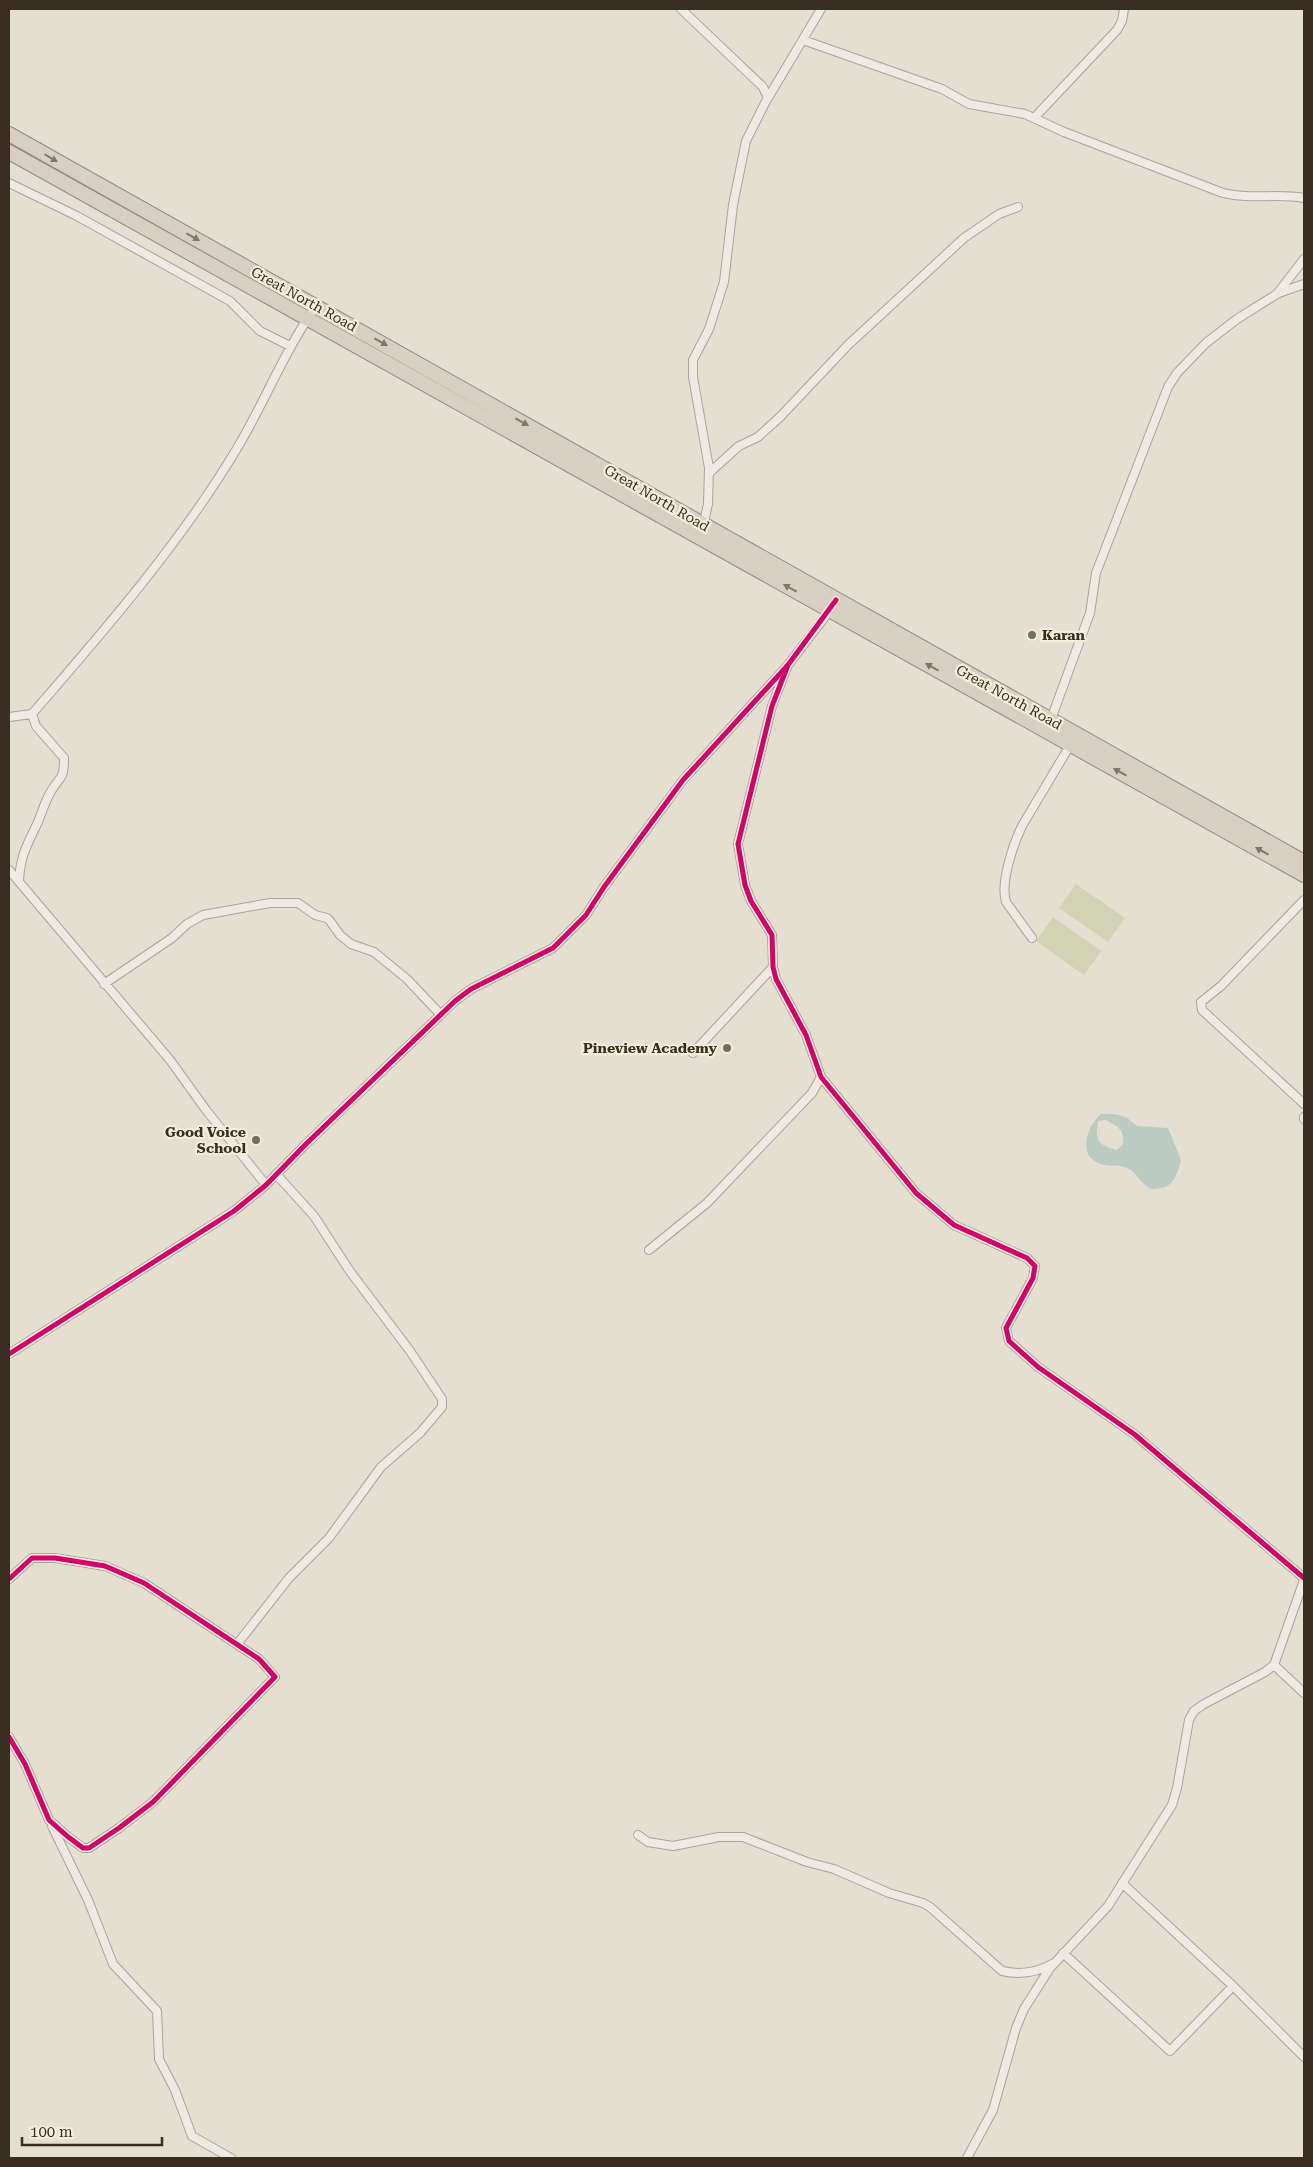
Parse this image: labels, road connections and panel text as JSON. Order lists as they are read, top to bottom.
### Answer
{
  "streets": {
    "highway": ["Great North Road"]
  },
  "places": ["Karan", "Pineview Academy", "Good Voice School"],
  "scale_bar": "100 m"
}
